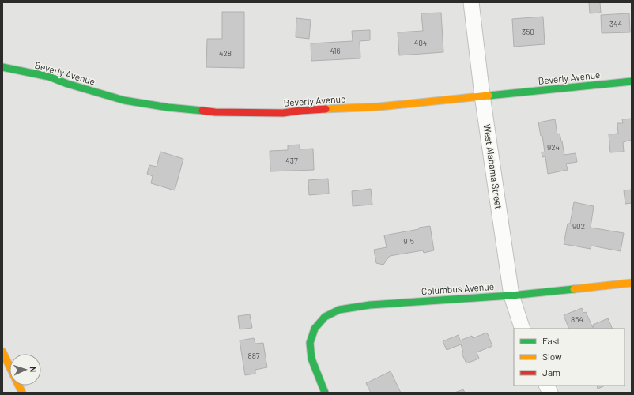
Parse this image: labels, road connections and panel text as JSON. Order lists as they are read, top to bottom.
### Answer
{
  "streets": {
    "street": ["Beverly Avenue", "West Alabama Street", "Columbus Avenue"]
  },
  "crossings": [
    ["Beverly Avenue", "West Alabama Street"],
    ["West Alabama Street", "Columbus Avenue"]
  ],
  "house_numbers": [
    "344",
    "350",
    "404",
    "416",
    "428",
    "924",
    "437",
    "902",
    "915",
    "854",
    "887"
  ],
  "legend": ["Fast", "Slow", "Jam"],
  "north": "right"
}
